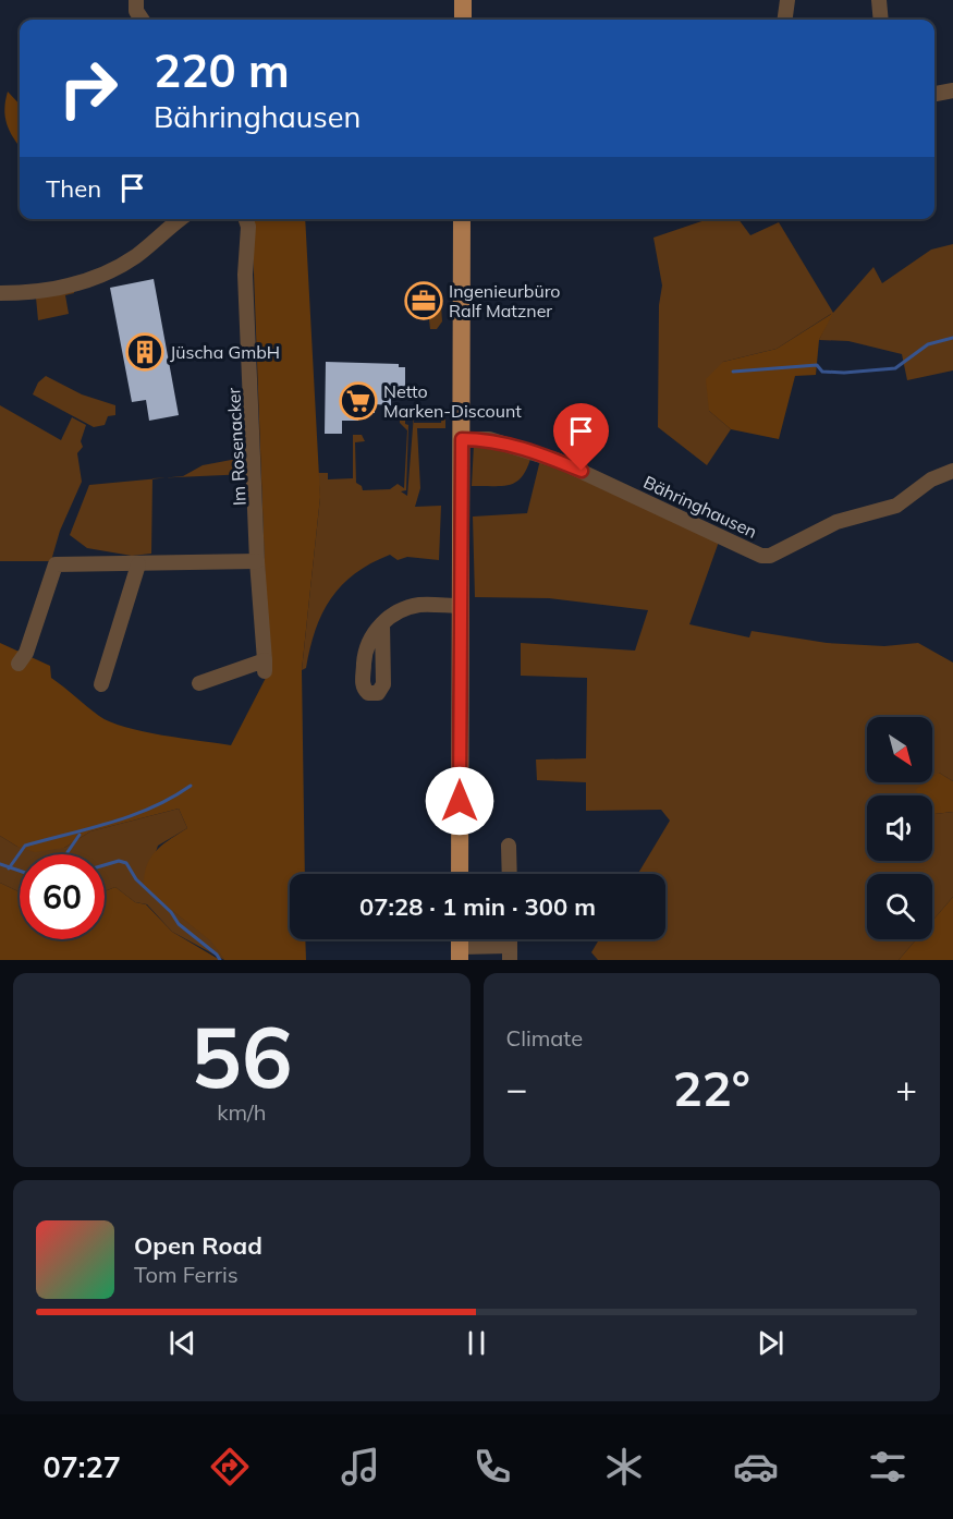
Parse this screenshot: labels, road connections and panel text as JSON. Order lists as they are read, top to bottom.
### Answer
{
  "streets": {
    "street": ["Im Rosenacker", "Bähringhausen"]
  },
  "places": {
    "office": ["Ingenieurbüro Ralf Matzner"],
    "building": ["Jüscha GmbH"],
    "supermarket": ["Netto Marken-Discount"]
  },
  "north": "bottom right",
  "page": {
    "turn": ["220 m", "Bähringhausen"],
    "then": "Then",
    "limit": "60",
    "trip": "07:28 · 1 min · 300 m",
    "tile": [
      ["56", "km/h"],
      "Climate"
    ],
    "heat": ["−", "22°", "+"],
    "song": ["Open Road", "Tom Ferris"],
    "tabs": "07:27"
  }
}
